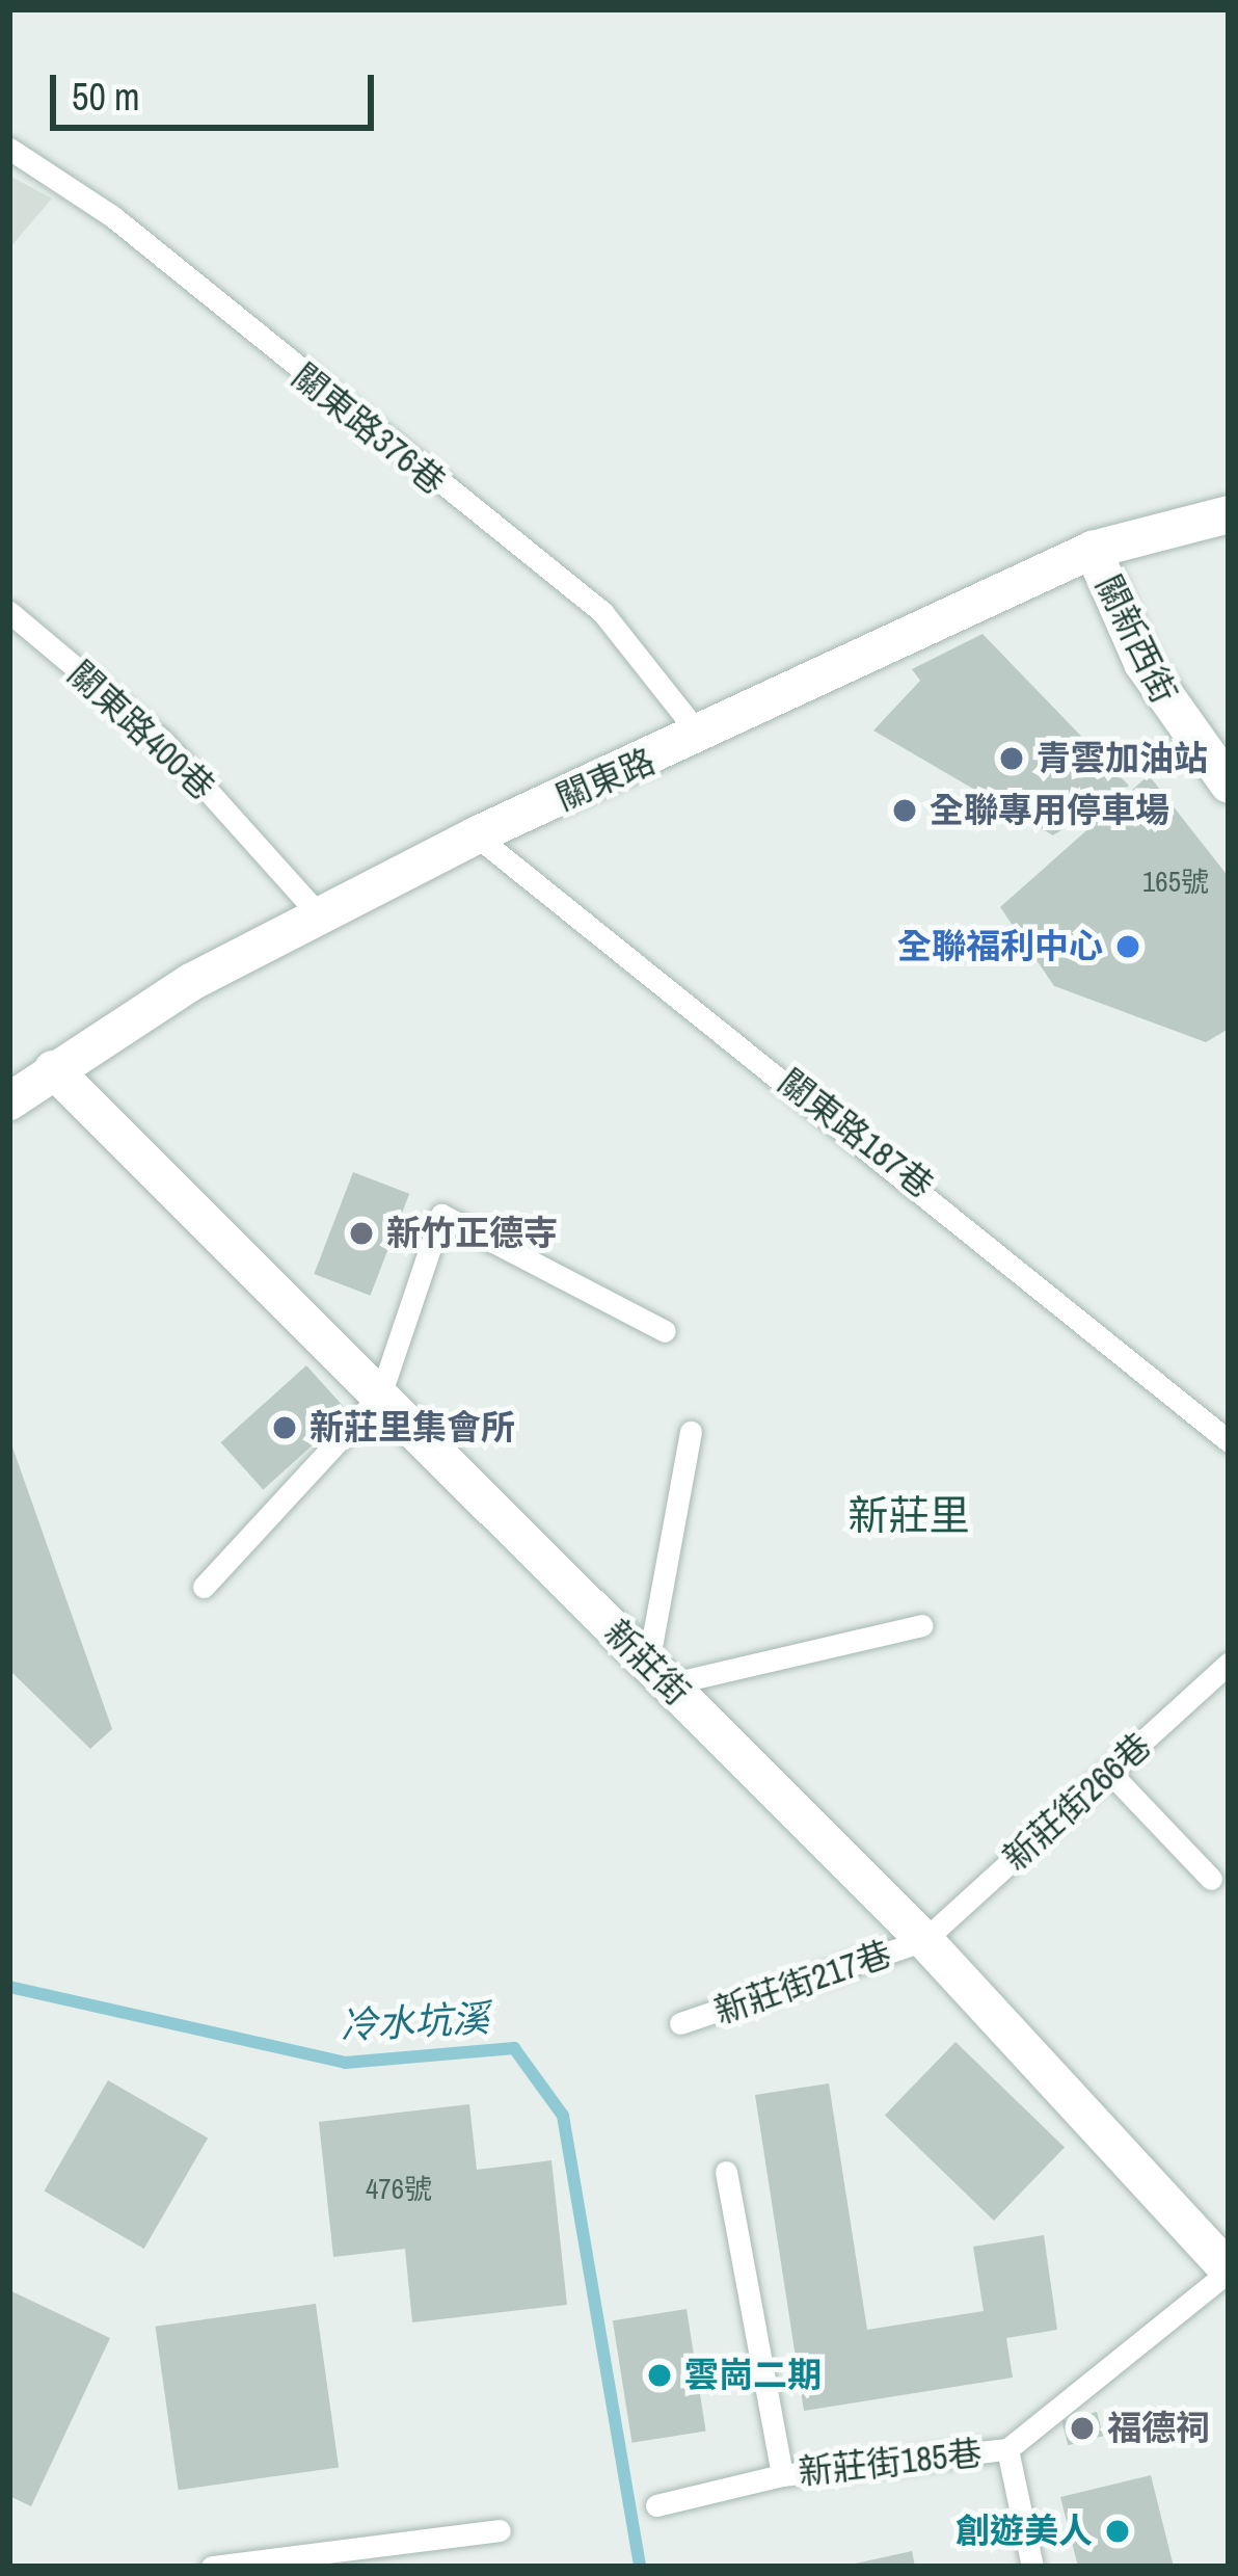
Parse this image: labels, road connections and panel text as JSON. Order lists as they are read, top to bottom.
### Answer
{
  "streets": {
    "street": ["關新西街", "關東路", "新莊街"],
    "lane": [
      "關東路376巷",
      "關東路400巷",
      "關東路187巷",
      "新莊街266巷",
      "新莊街217巷",
      "新莊街185巷"
    ]
  },
  "crossings": [
    ["關東路376巷", "關東路"],
    ["關新西街", "關東路"],
    ["關東路400巷", "關東路"],
    ["關東路", "關東路187巷"],
    ["關東路", "新莊街"],
    ["新莊街", "新莊街266巷"],
    ["新莊街", "新莊街217巷"],
    ["新莊街", "新莊街185巷"],
    ["新莊街266巷", "新莊街217巷"]
  ],
  "districts": ["新莊里"],
  "water": ["冷水坑溪"],
  "places": [
    "青雲加油站",
    "全聯專用停車場",
    "全聯福利中心",
    "新竹正德寺",
    "新莊里集會所",
    "雲崗二期",
    "福德祠",
    "創遊美人"
  ],
  "house_numbers": ["165號", "476號"],
  "scale_bar": "50 m"
}
